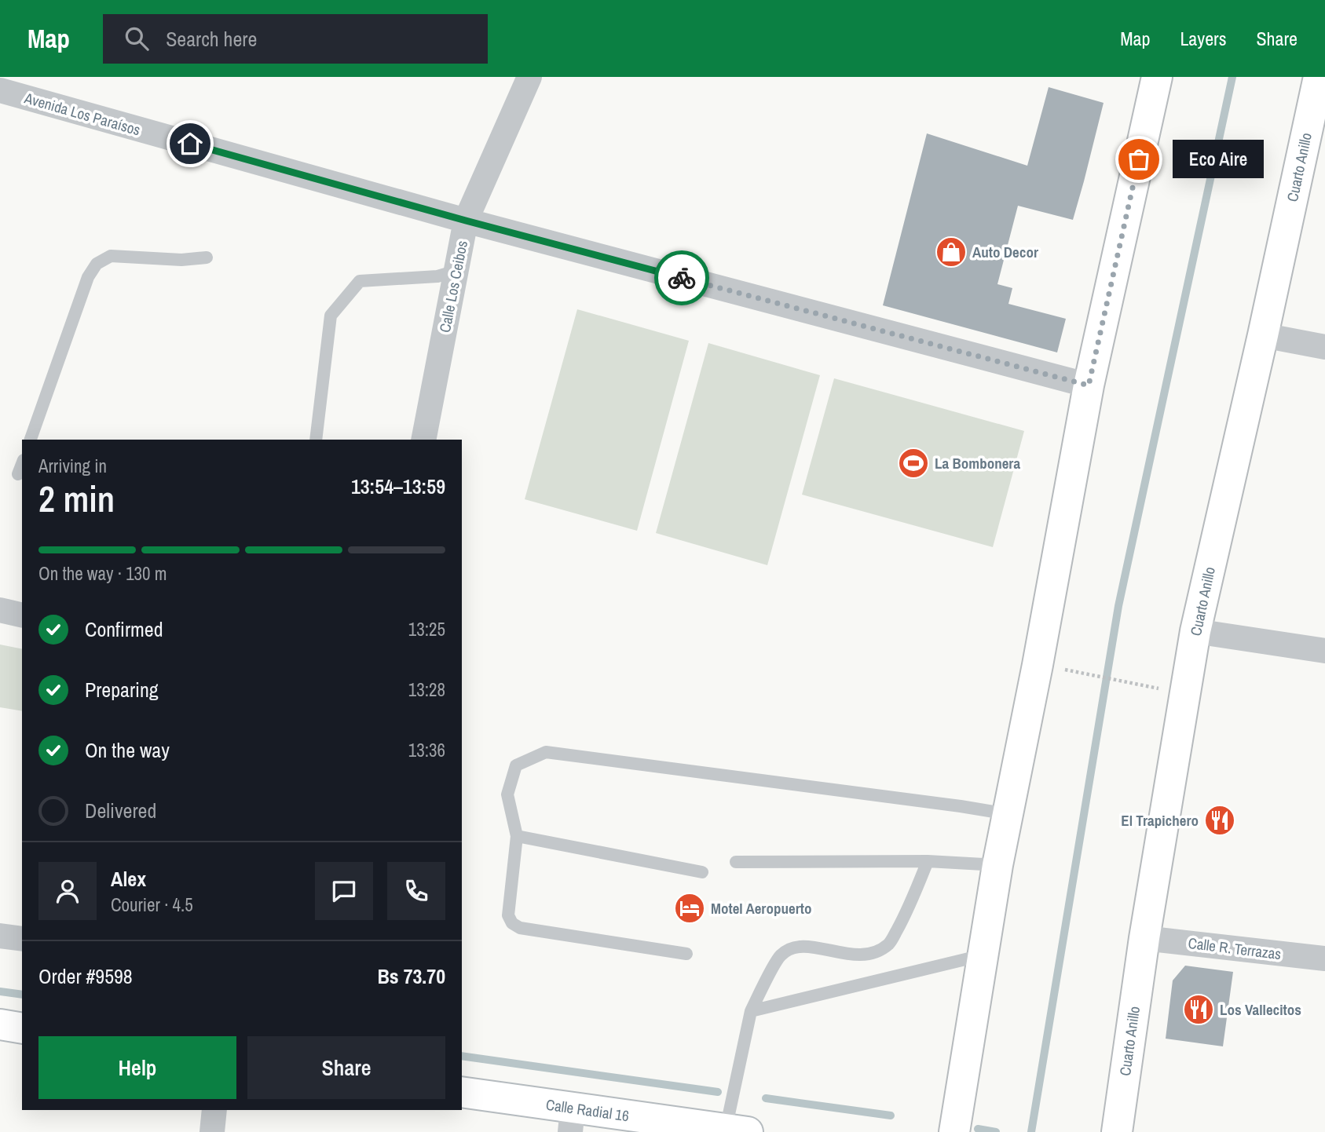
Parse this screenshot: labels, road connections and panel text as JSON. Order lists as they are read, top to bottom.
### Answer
{
  "streets": {
    "main road": ["Cuarto Anillo", "Calle Radial 16"],
    "street": ["Avenida Los Paraísos", "Calle Los Ceibos", "Calle R. Terrazas"]
  },
  "crossings": [
    ["Avenida Los Paraísos", "Calle Los Ceibos"],
    ["Cuarto Anillo", "Calle R. Terrazas"]
  ],
  "places": {
    "other": ["Eco Aire"],
    "shop": ["Auto Decor"],
    "sports": ["La Bombonera"],
    "restaurant": ["El Trapichero", "Los Vallecitos"],
    "hotel": ["Motel Aeropuerto"]
  },
  "page": {
    "header": "Map",
    "search": "Search here",
    "nav": ["Map", "Layers", "Share"],
    "bubble": "Eco Aire",
    "heading": ["2 min", "Arriving in", "13:54–13:59"],
    "panel": [
      "Alex",
      "Courier · 4.5",
      "Order #9598",
      "Bs 73.70"
    ],
    "bar": "On the way · 130 m",
    "list": [
      ["Confirmed", "13:25"],
      ["Preparing", "13:28"],
      ["On the way", "13:36"],
      "Delivered"
    ],
    "buttons": ["Help", "Share"]
  }
}
